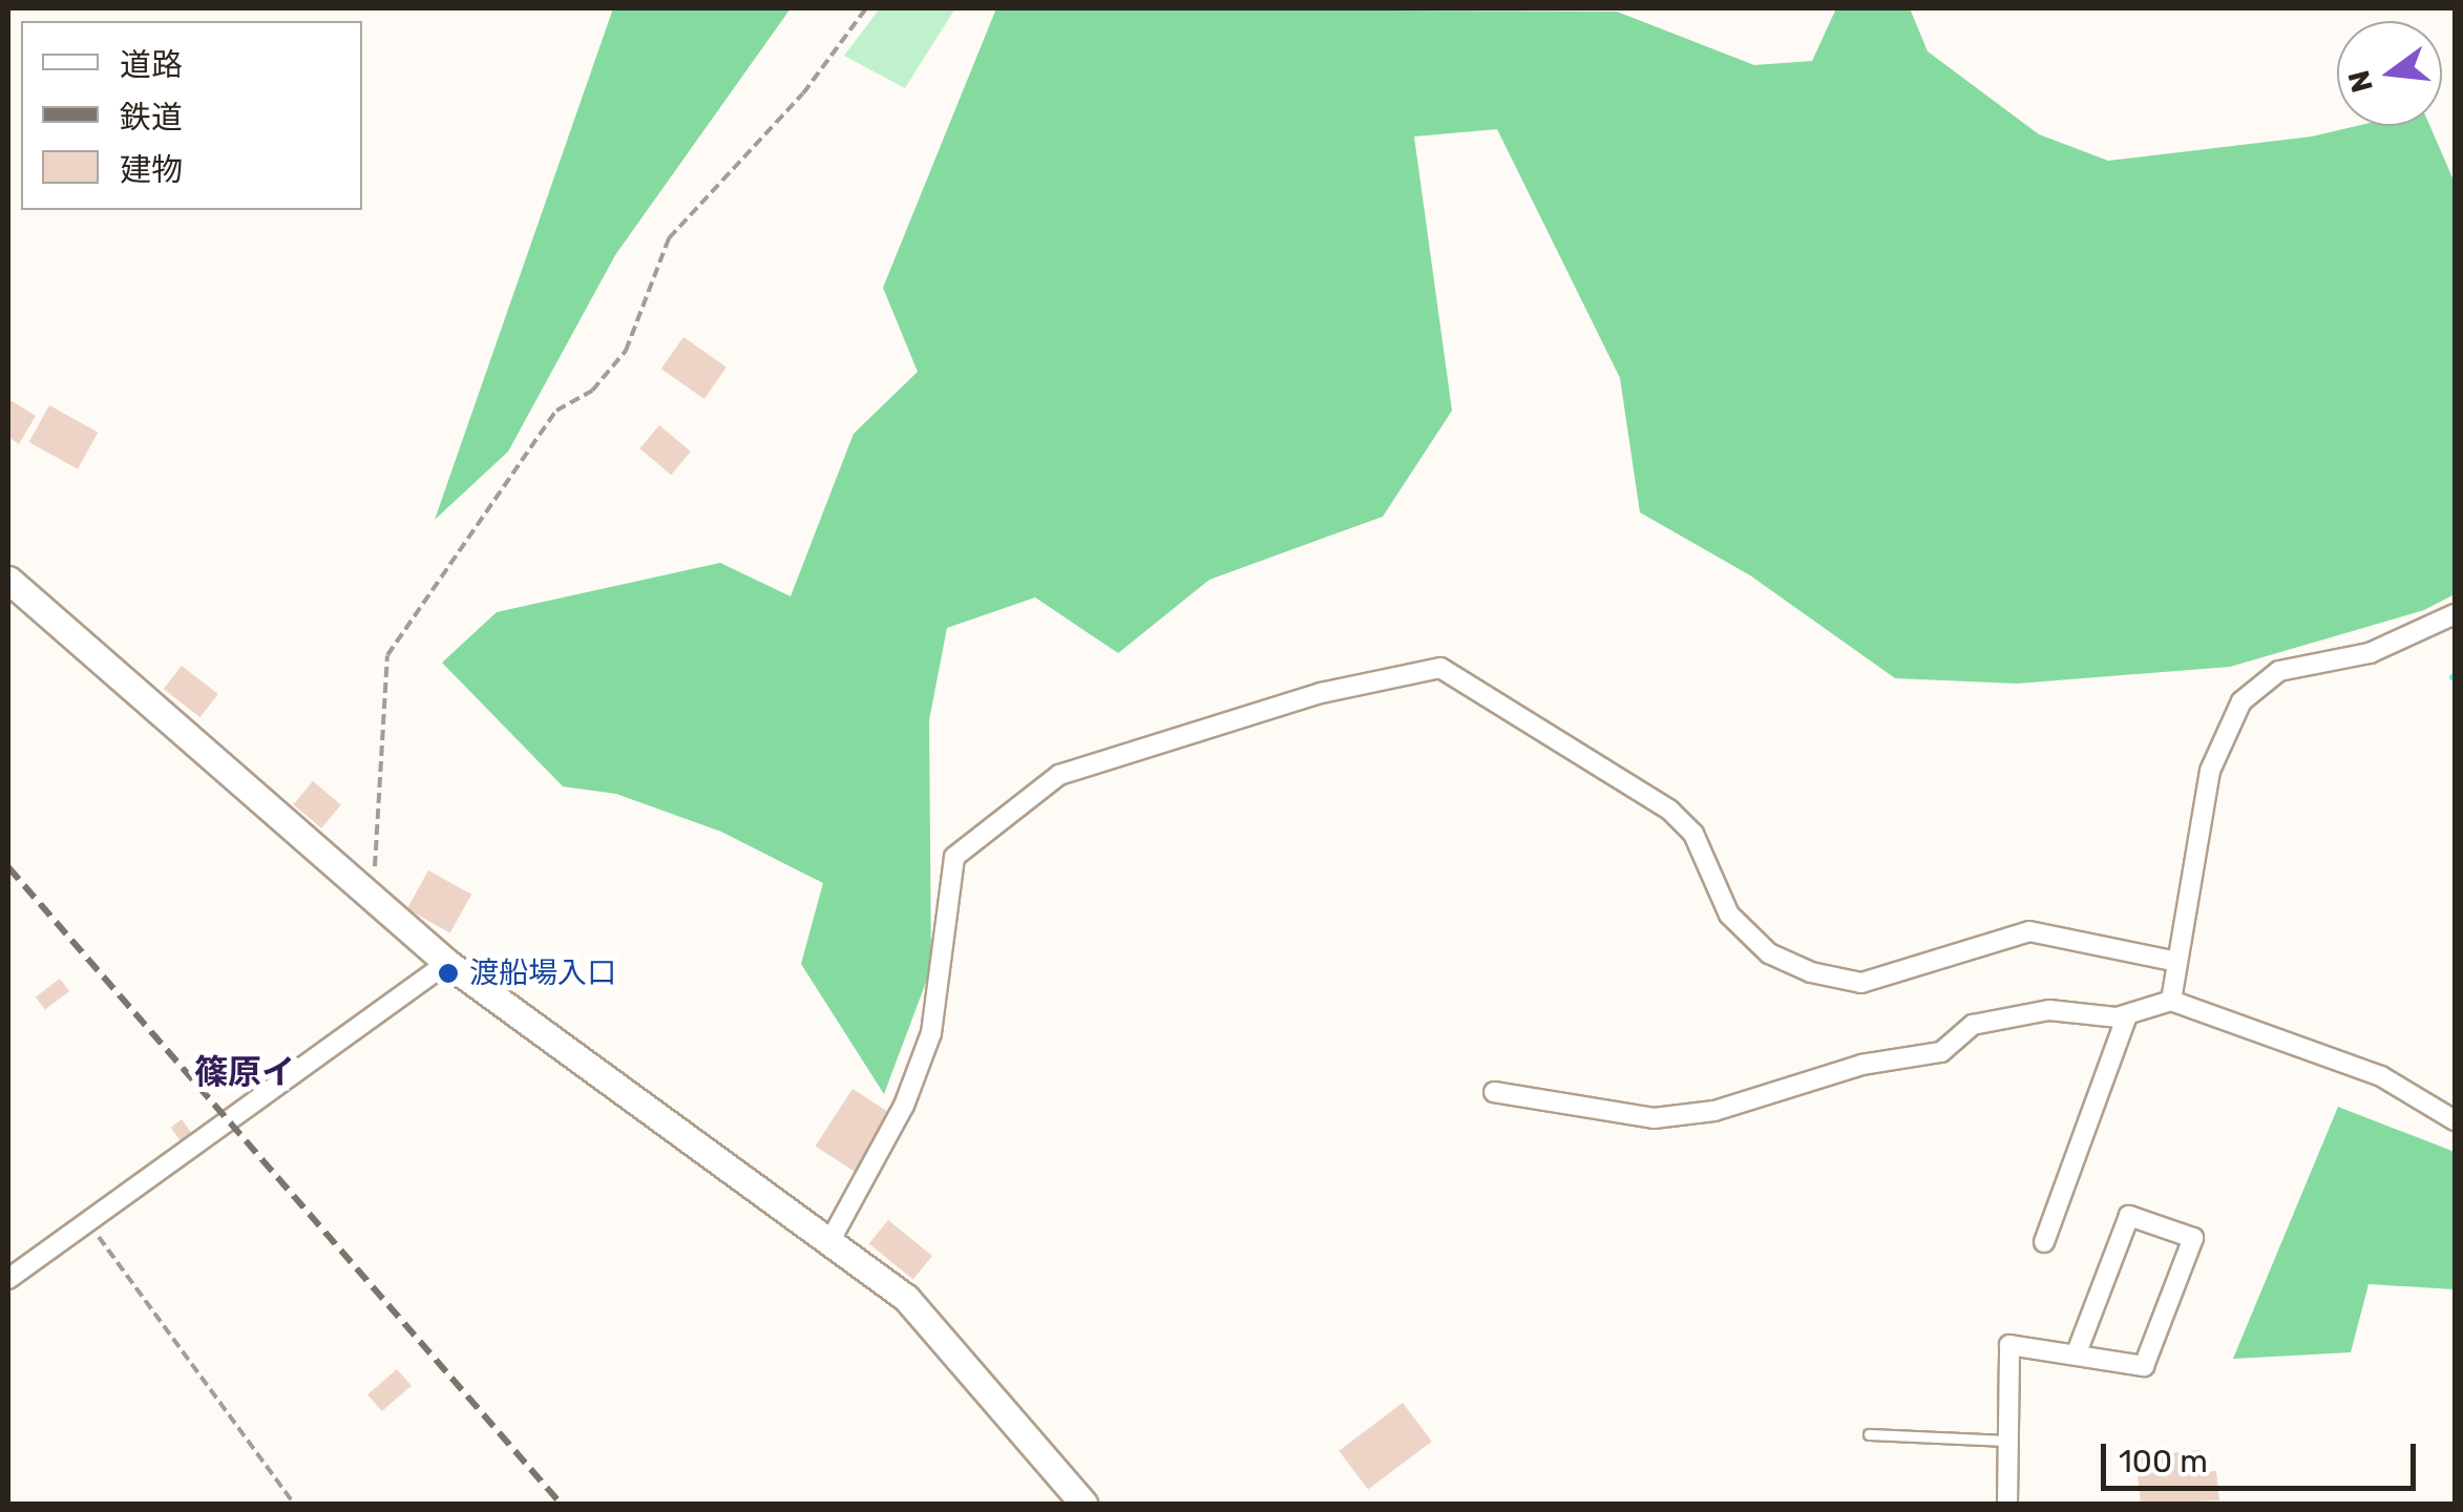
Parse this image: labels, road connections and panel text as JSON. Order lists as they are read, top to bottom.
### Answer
{
  "districts": ["篠原イ"],
  "places": ["渡船場入口"],
  "legend": ["道路", "鉄道", "建物"],
  "scale_bar": "100 m",
  "north": "left"
}
